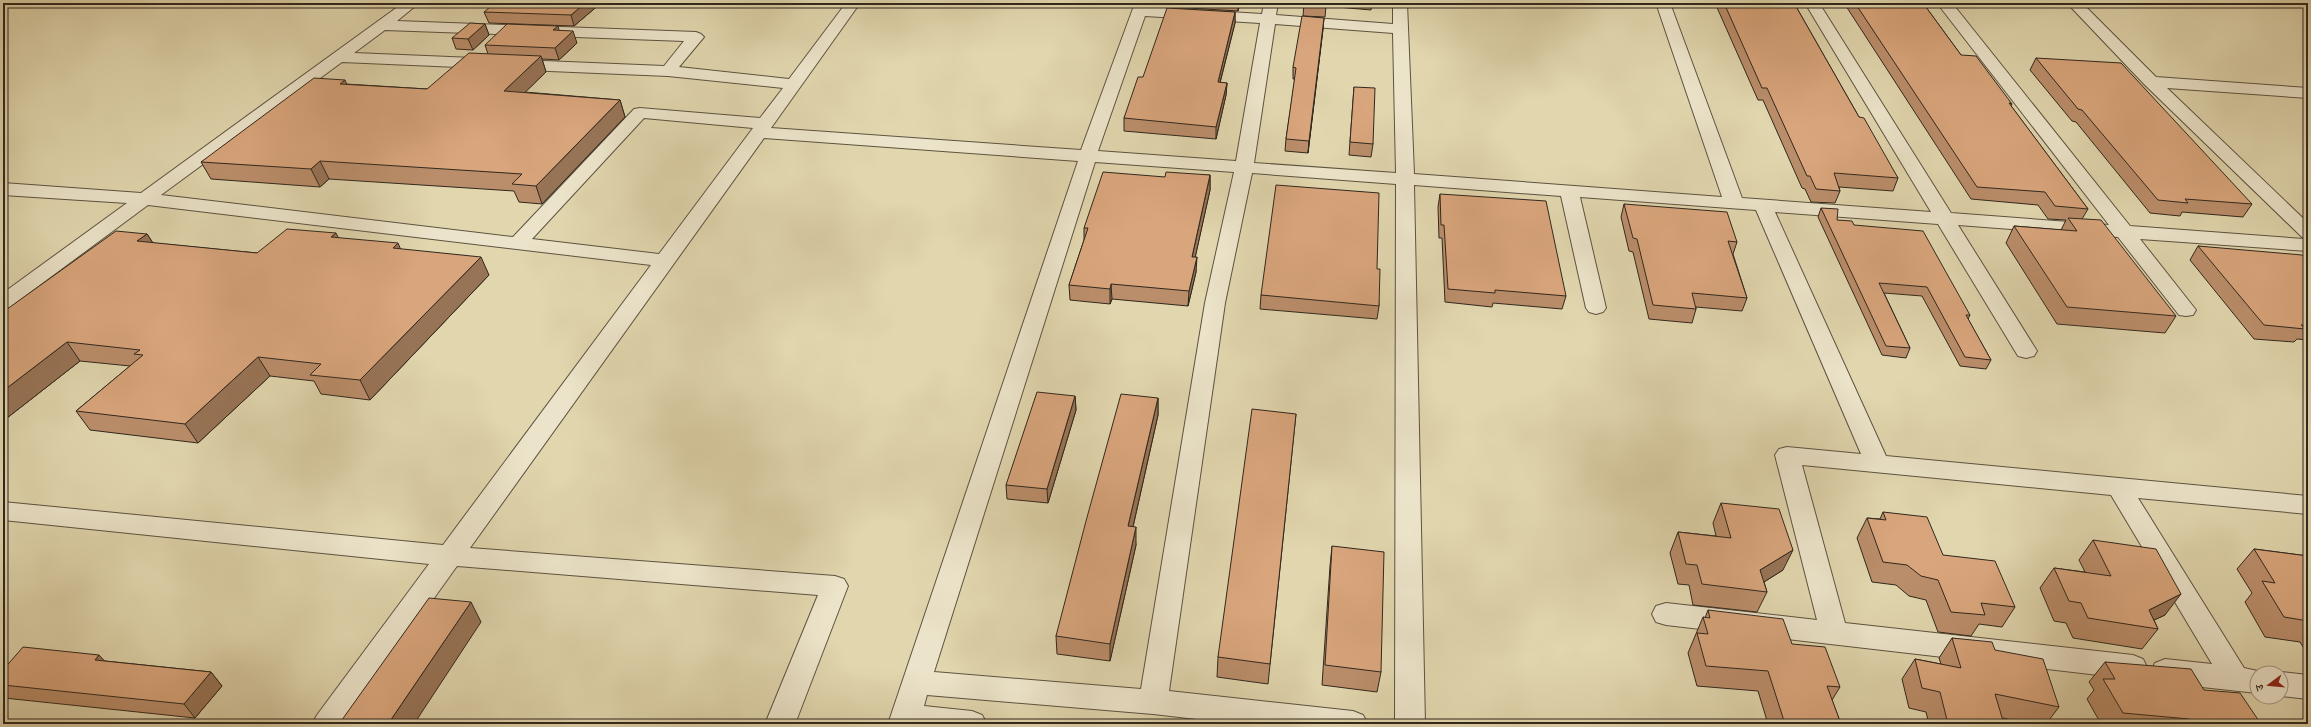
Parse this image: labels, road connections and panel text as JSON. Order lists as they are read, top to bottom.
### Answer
{
  "north": "left"
}
